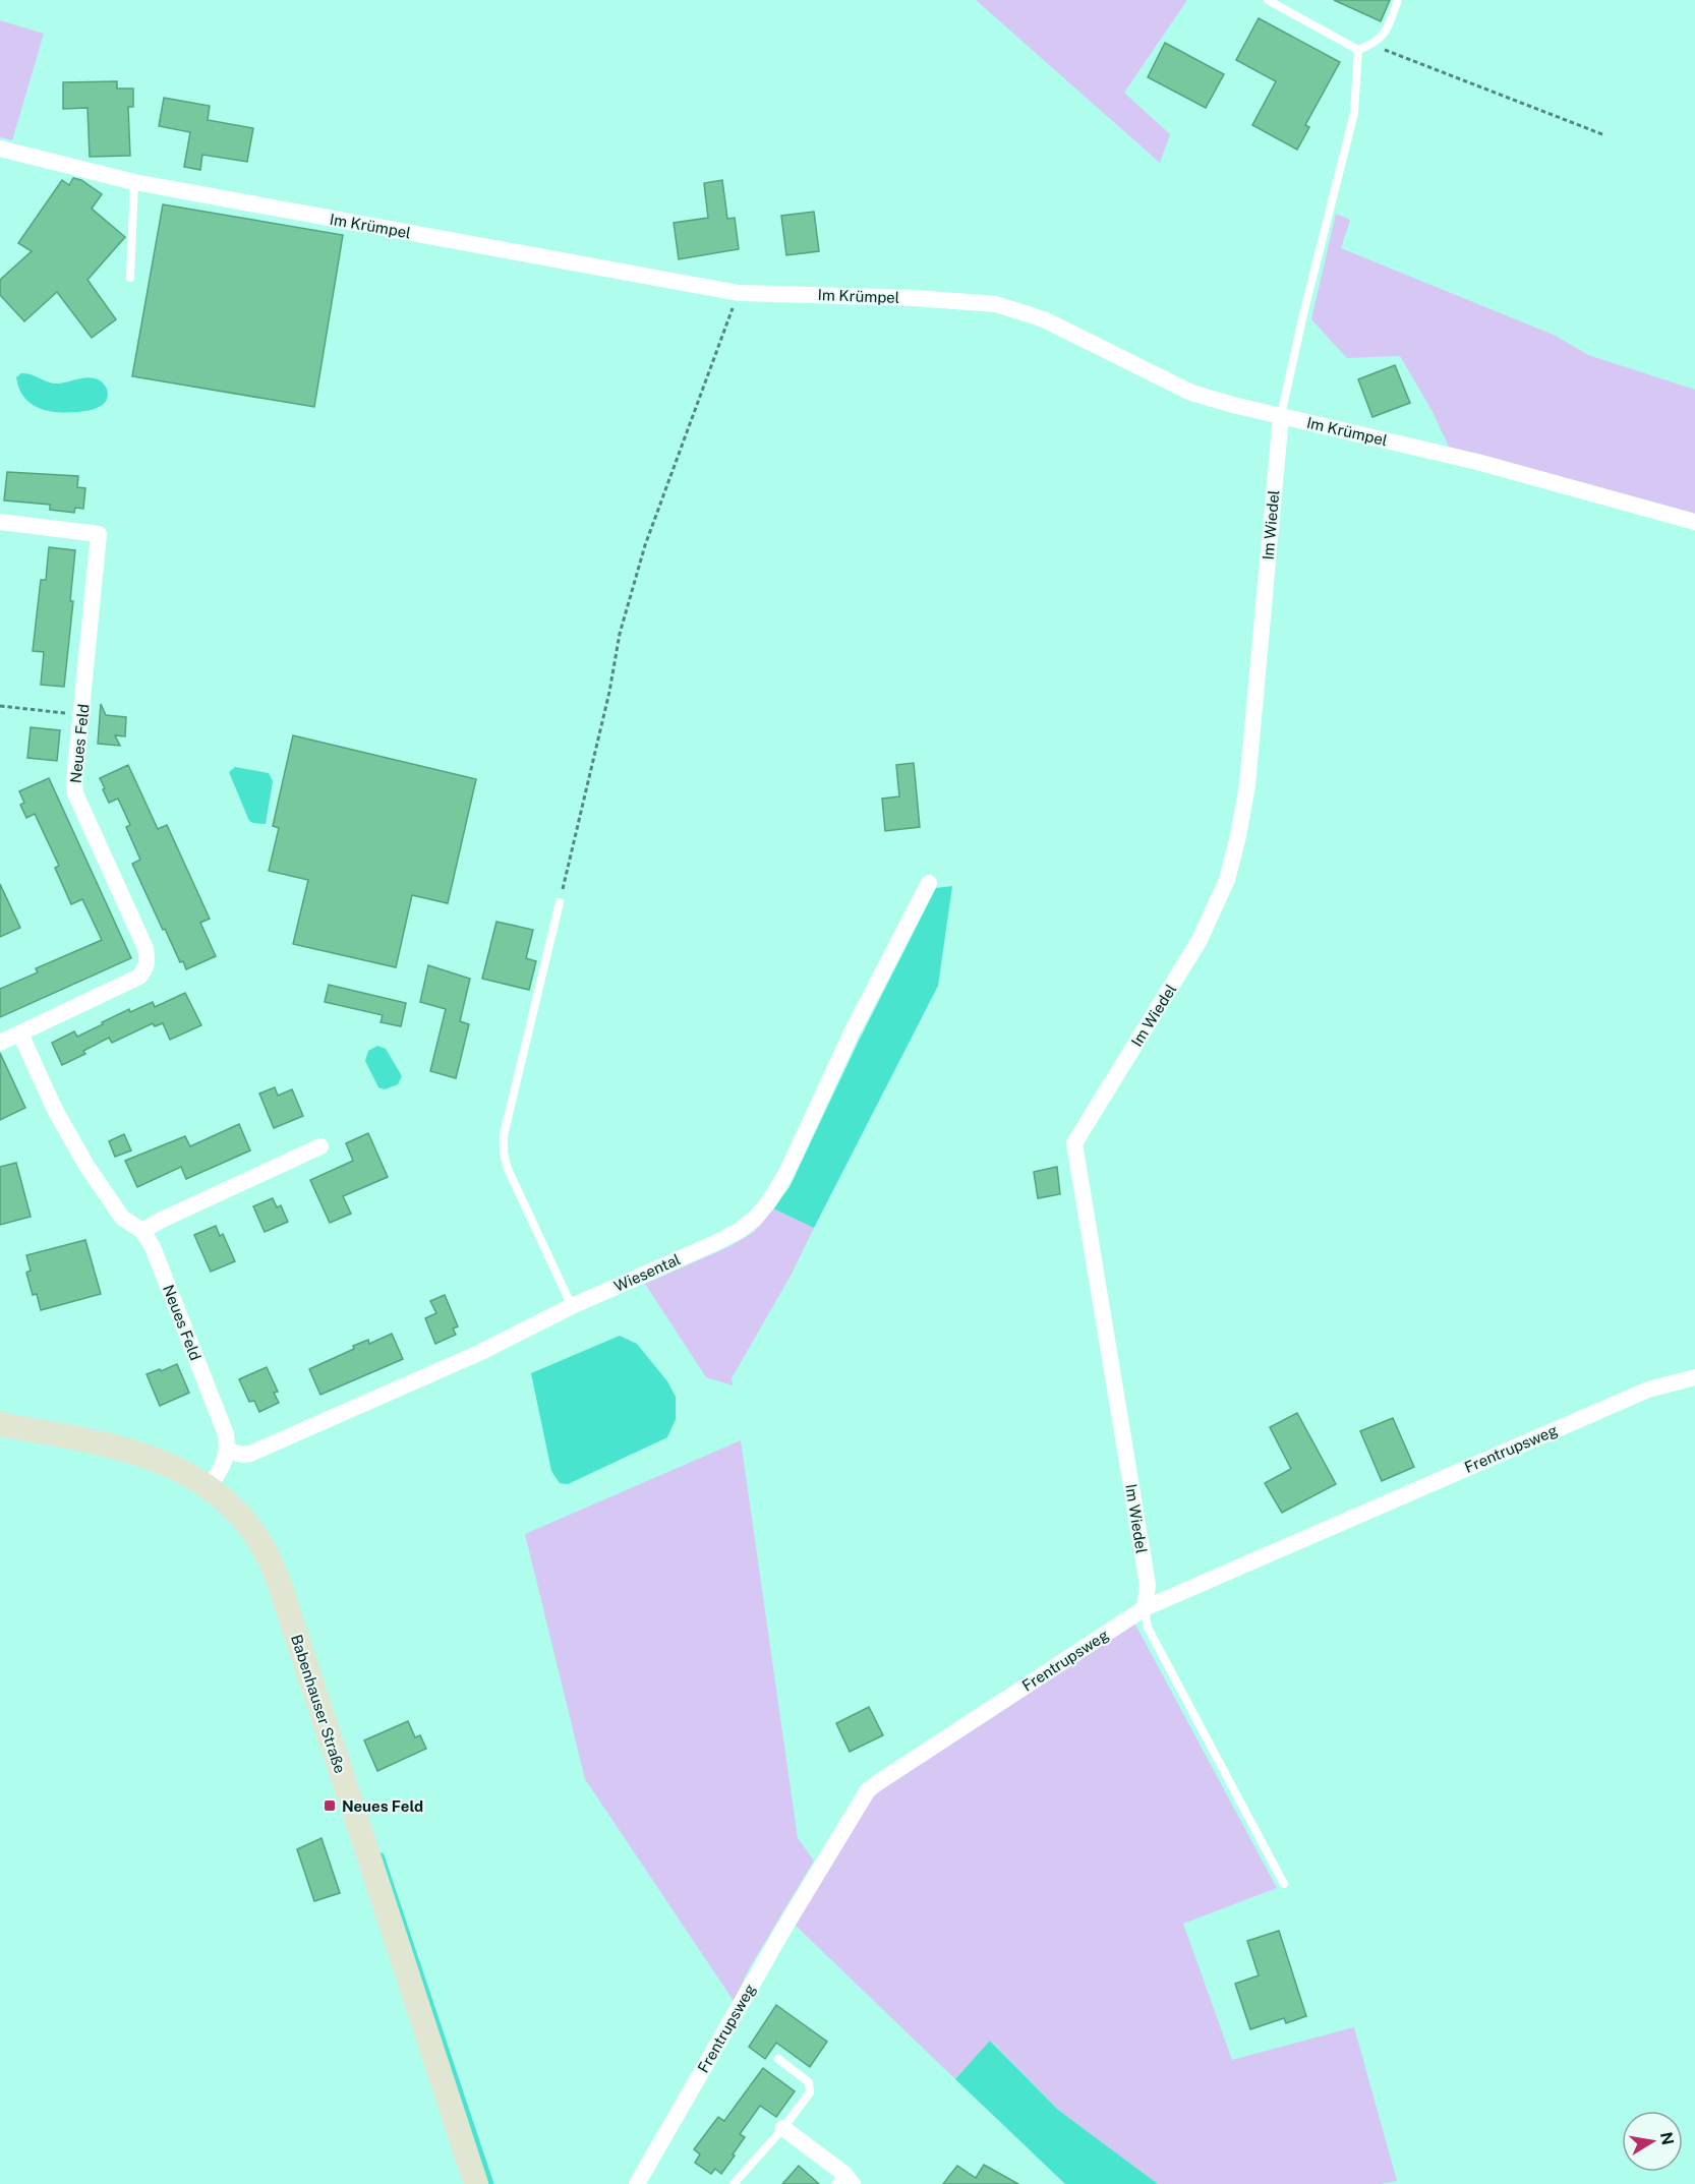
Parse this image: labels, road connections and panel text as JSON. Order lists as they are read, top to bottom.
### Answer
{
  "streets": {
    "main road": ["Babenhauser Straße"],
    "street": [
      "Im Krümpel",
      "Im Wiedel",
      "Neues Feld",
      "Wiesental",
      "Frentrupsweg"
    ]
  },
  "crossings": [
    ["Im Krümpel", "Im Wiedel"],
    ["Im Wiedel", "Frentrupsweg"],
    ["Neues Feld", "Wiesental"]
  ],
  "places": {
    "transit": ["Neues Feld"]
  },
  "north": "right"
}
